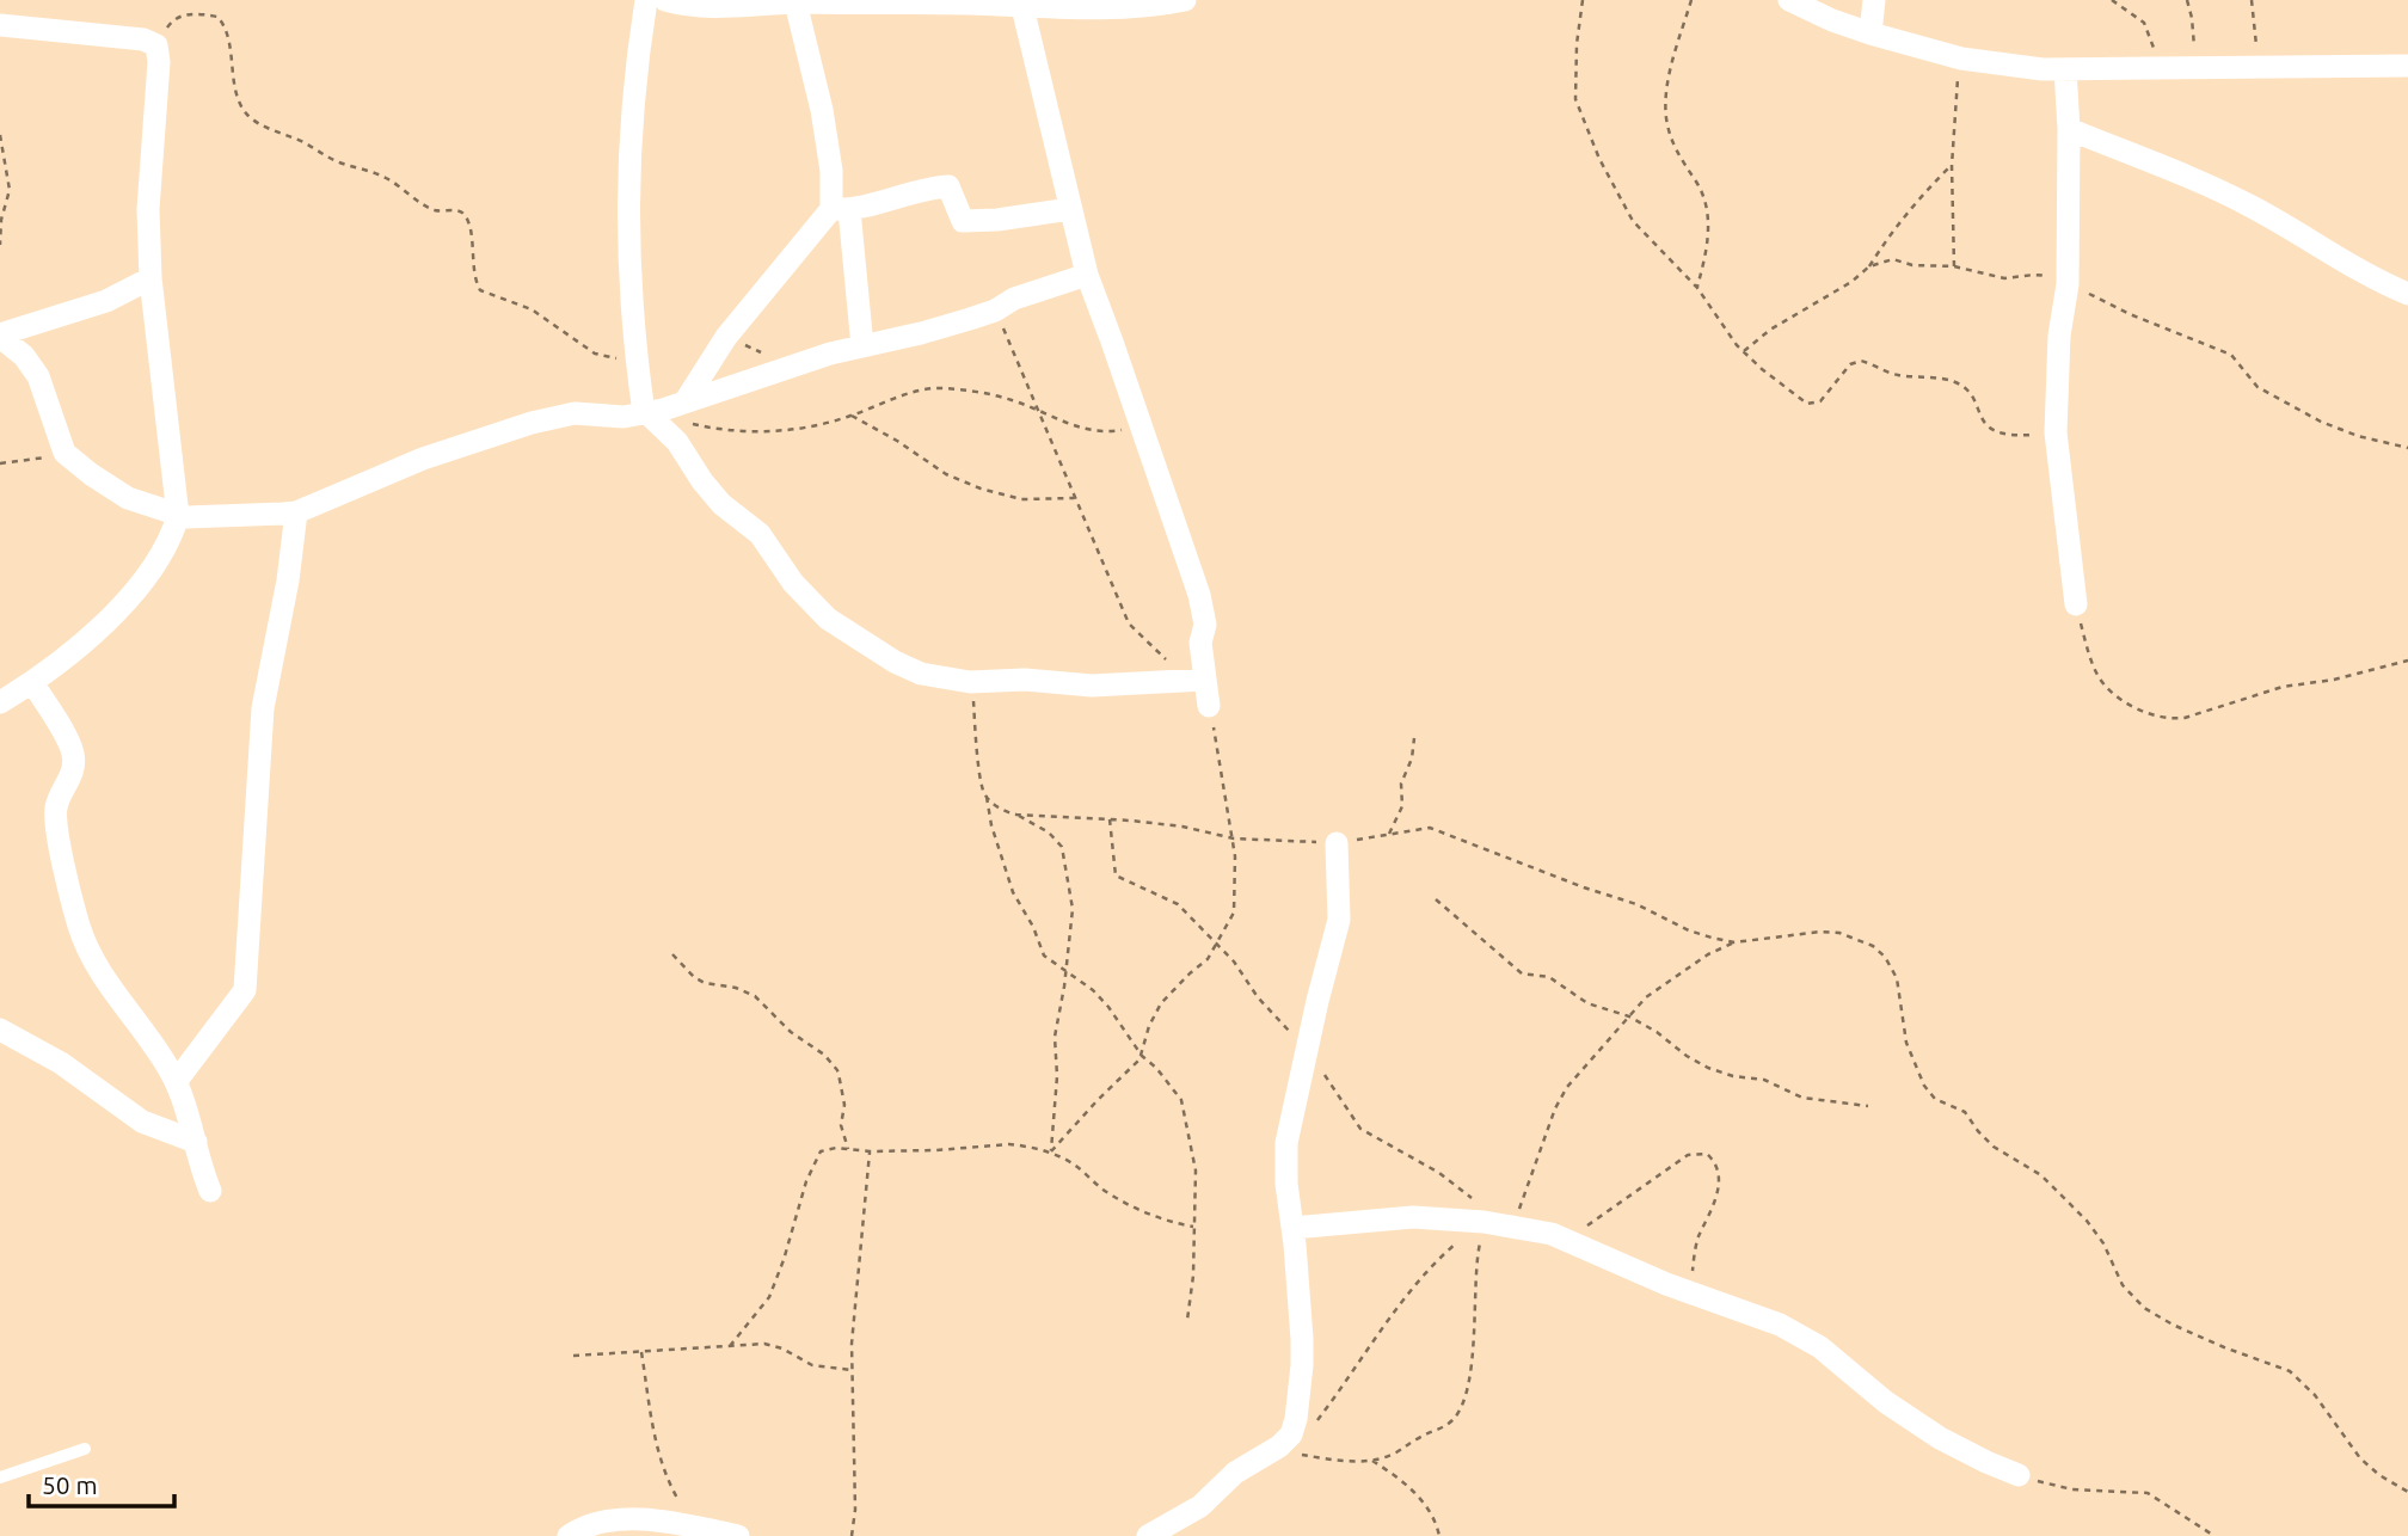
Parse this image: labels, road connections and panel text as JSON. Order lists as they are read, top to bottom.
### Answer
{
  "scale_bar": "50 m"
}
